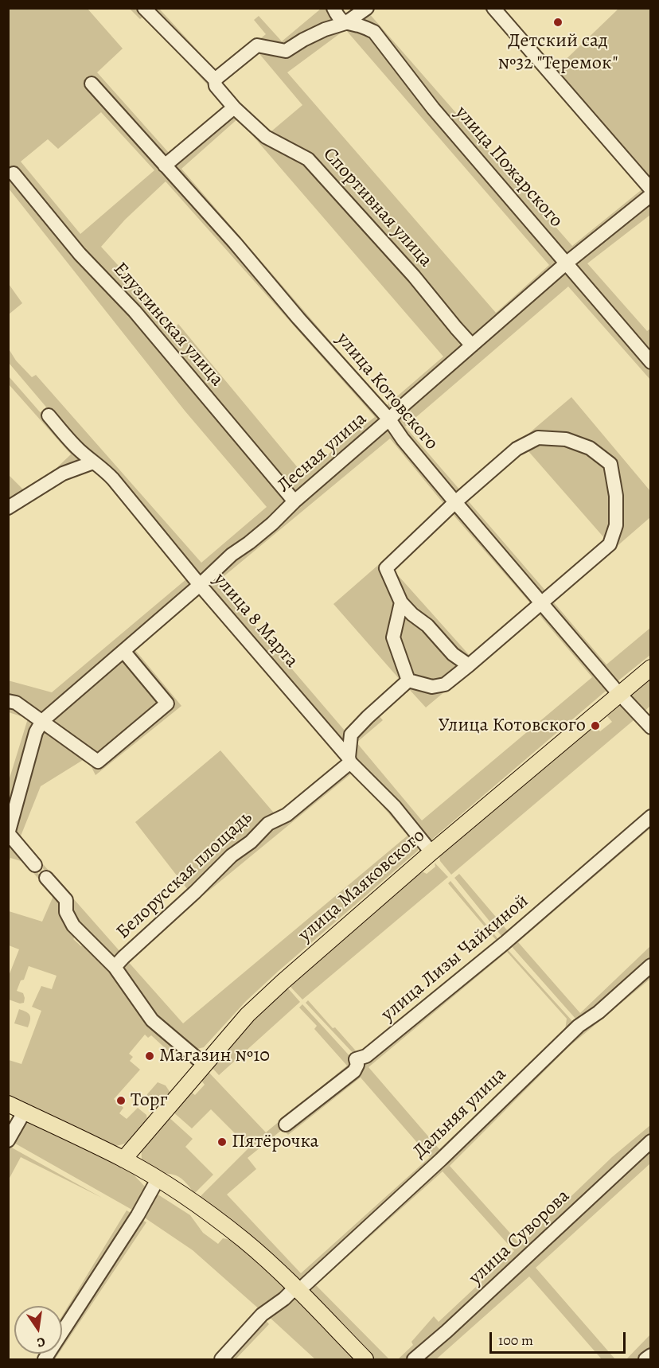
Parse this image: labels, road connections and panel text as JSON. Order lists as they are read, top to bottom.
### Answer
{
  "streets": {
    "main road": ["улица Маяковского"],
    "street": [
      "улица Пожарского",
      "Спортивная улица",
      "Елузгинская улица",
      "улица Котовского",
      "Лесная улица",
      "улица 8 Марта",
      "Белорусская площадь",
      "улица Лизы Чайкиной",
      "Дальняя улица",
      "улица Суворова"
    ]
  },
  "crossings": [
    ["улица Пожарского", "Лесная улица"],
    ["Спортивная улица", "Лесная улица"],
    ["Елузгинская улица", "Лесная улица"],
    ["улица Котовского", "Лесная улица"],
    ["улица Котовского", "улица Маяковского"],
    ["Лесная улица", "улица 8 Марта"],
    ["улица 8 Марта", "Белорусская площадь"],
    ["улица 8 Марта", "улица Маяковского"],
    ["Белорусская площадь", "улица Маяковского"]
  ],
  "places": [
    "Детский сад №32 \"Теремок\"",
    "Улица Котовского",
    "Магазин №10",
    "Торг",
    "Пятёрочка"
  ],
  "scale_bar": "100 m",
  "north": "bottom"
}
